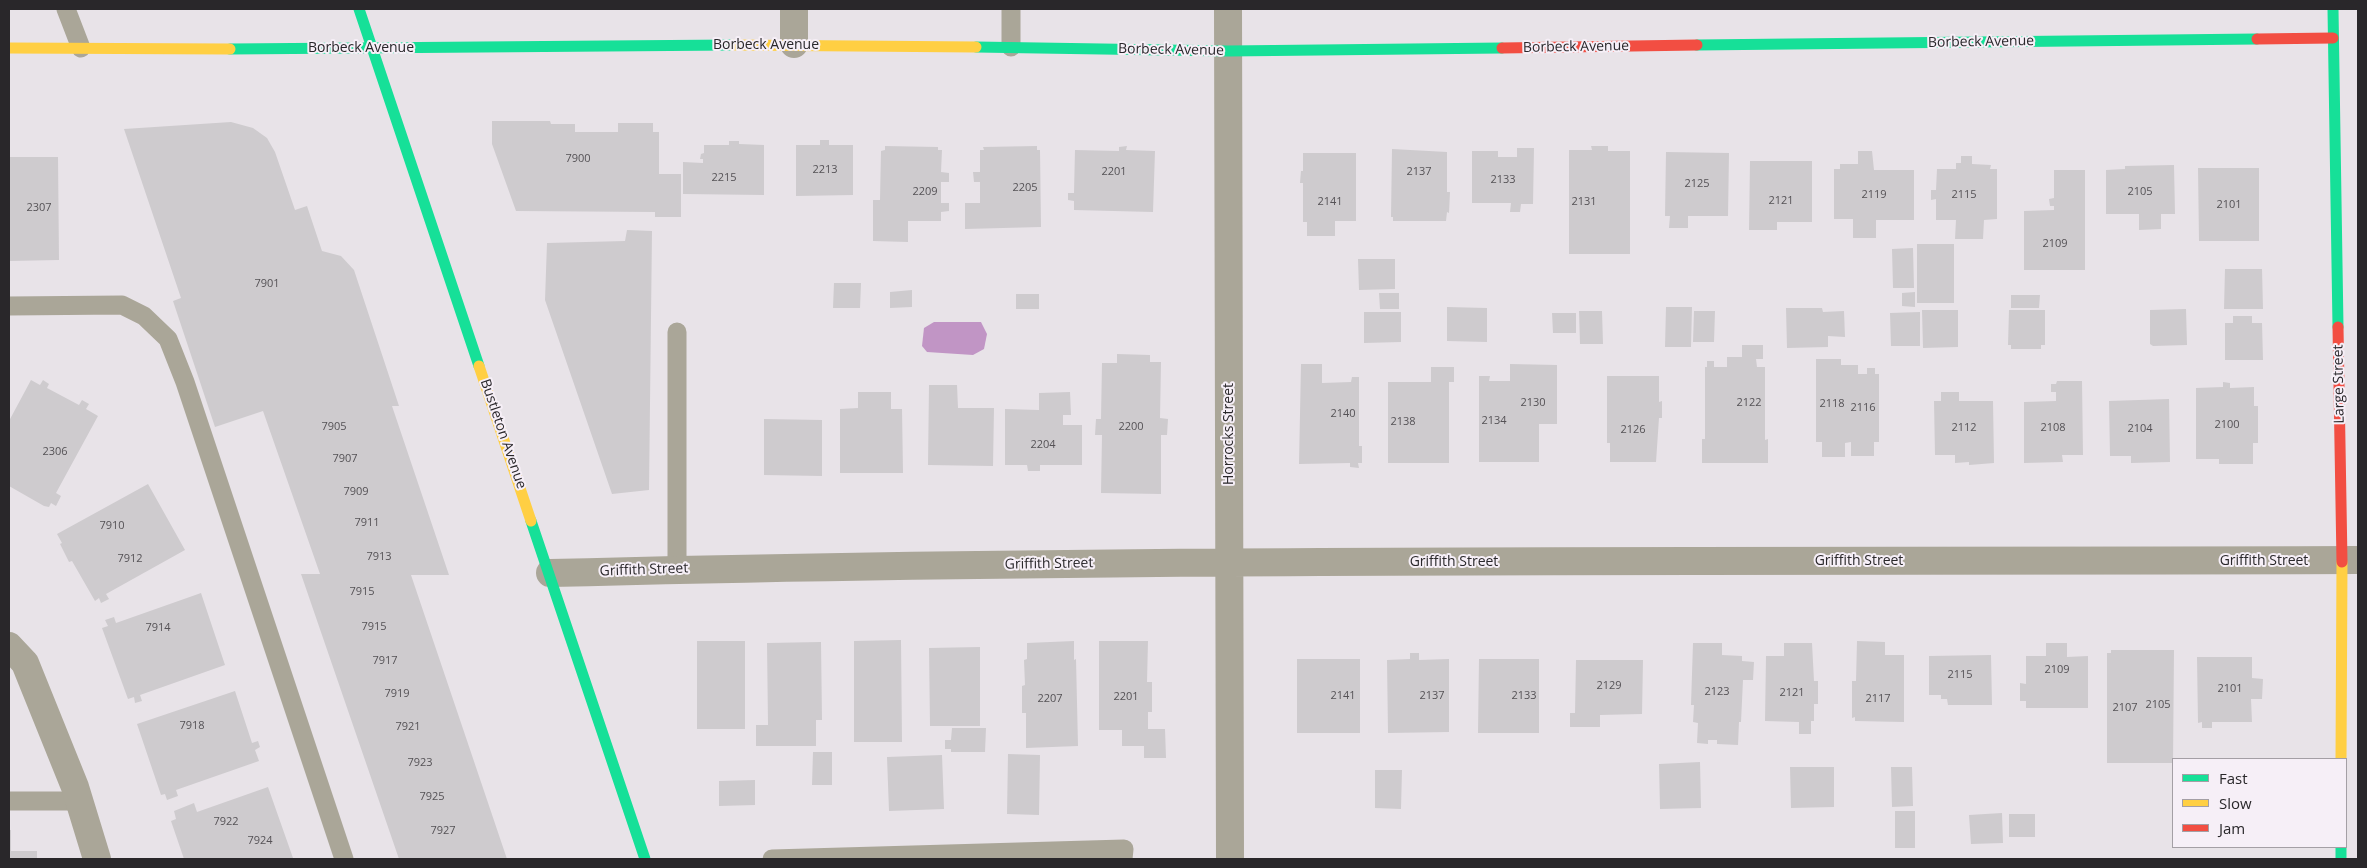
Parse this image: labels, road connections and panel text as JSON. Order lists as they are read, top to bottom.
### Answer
{
  "streets": {
    "street": [
      "Borbeck Avenue",
      "Large Street",
      "Bustleton Avenue",
      "Horrocks Street",
      "Griffith Street"
    ]
  },
  "crossings": [
    ["Borbeck Avenue", "Large Street"],
    ["Borbeck Avenue", "Bustleton Avenue"],
    ["Borbeck Avenue", "Horrocks Street"],
    ["Large Street", "Griffith Street"],
    ["Bustleton Avenue", "Griffith Street"],
    ["Horrocks Street", "Griffith Street"]
  ],
  "house_numbers": [
    "7900",
    "2213",
    "2201",
    "2137",
    "2215",
    "2133",
    "2125",
    "2205",
    "2209",
    "2105",
    "2119",
    "2115",
    "2121",
    "2141",
    "2131",
    "2101",
    "2307",
    "2109",
    "7901",
    "2130",
    "2122",
    "2118",
    "2116",
    "2140",
    "2134",
    "2138",
    "2100",
    "7905",
    "2200",
    "2112",
    "2108",
    "2104",
    "2126",
    "2204",
    "2306",
    "7907",
    "7909",
    "7911",
    "7910",
    "7913",
    "7912",
    "7915",
    "7915",
    "7914",
    "7917",
    "2109",
    "2115",
    "2129",
    "2101",
    "2123",
    "2121",
    "7919",
    "2141",
    "2137",
    "2133",
    "2201",
    "2207",
    "2117",
    "2105",
    "2107",
    "7918",
    "7921",
    "7923",
    "7925",
    "7922",
    "7927",
    "7924"
  ],
  "legend": ["Fast", "Slow", "Jam"]
}
